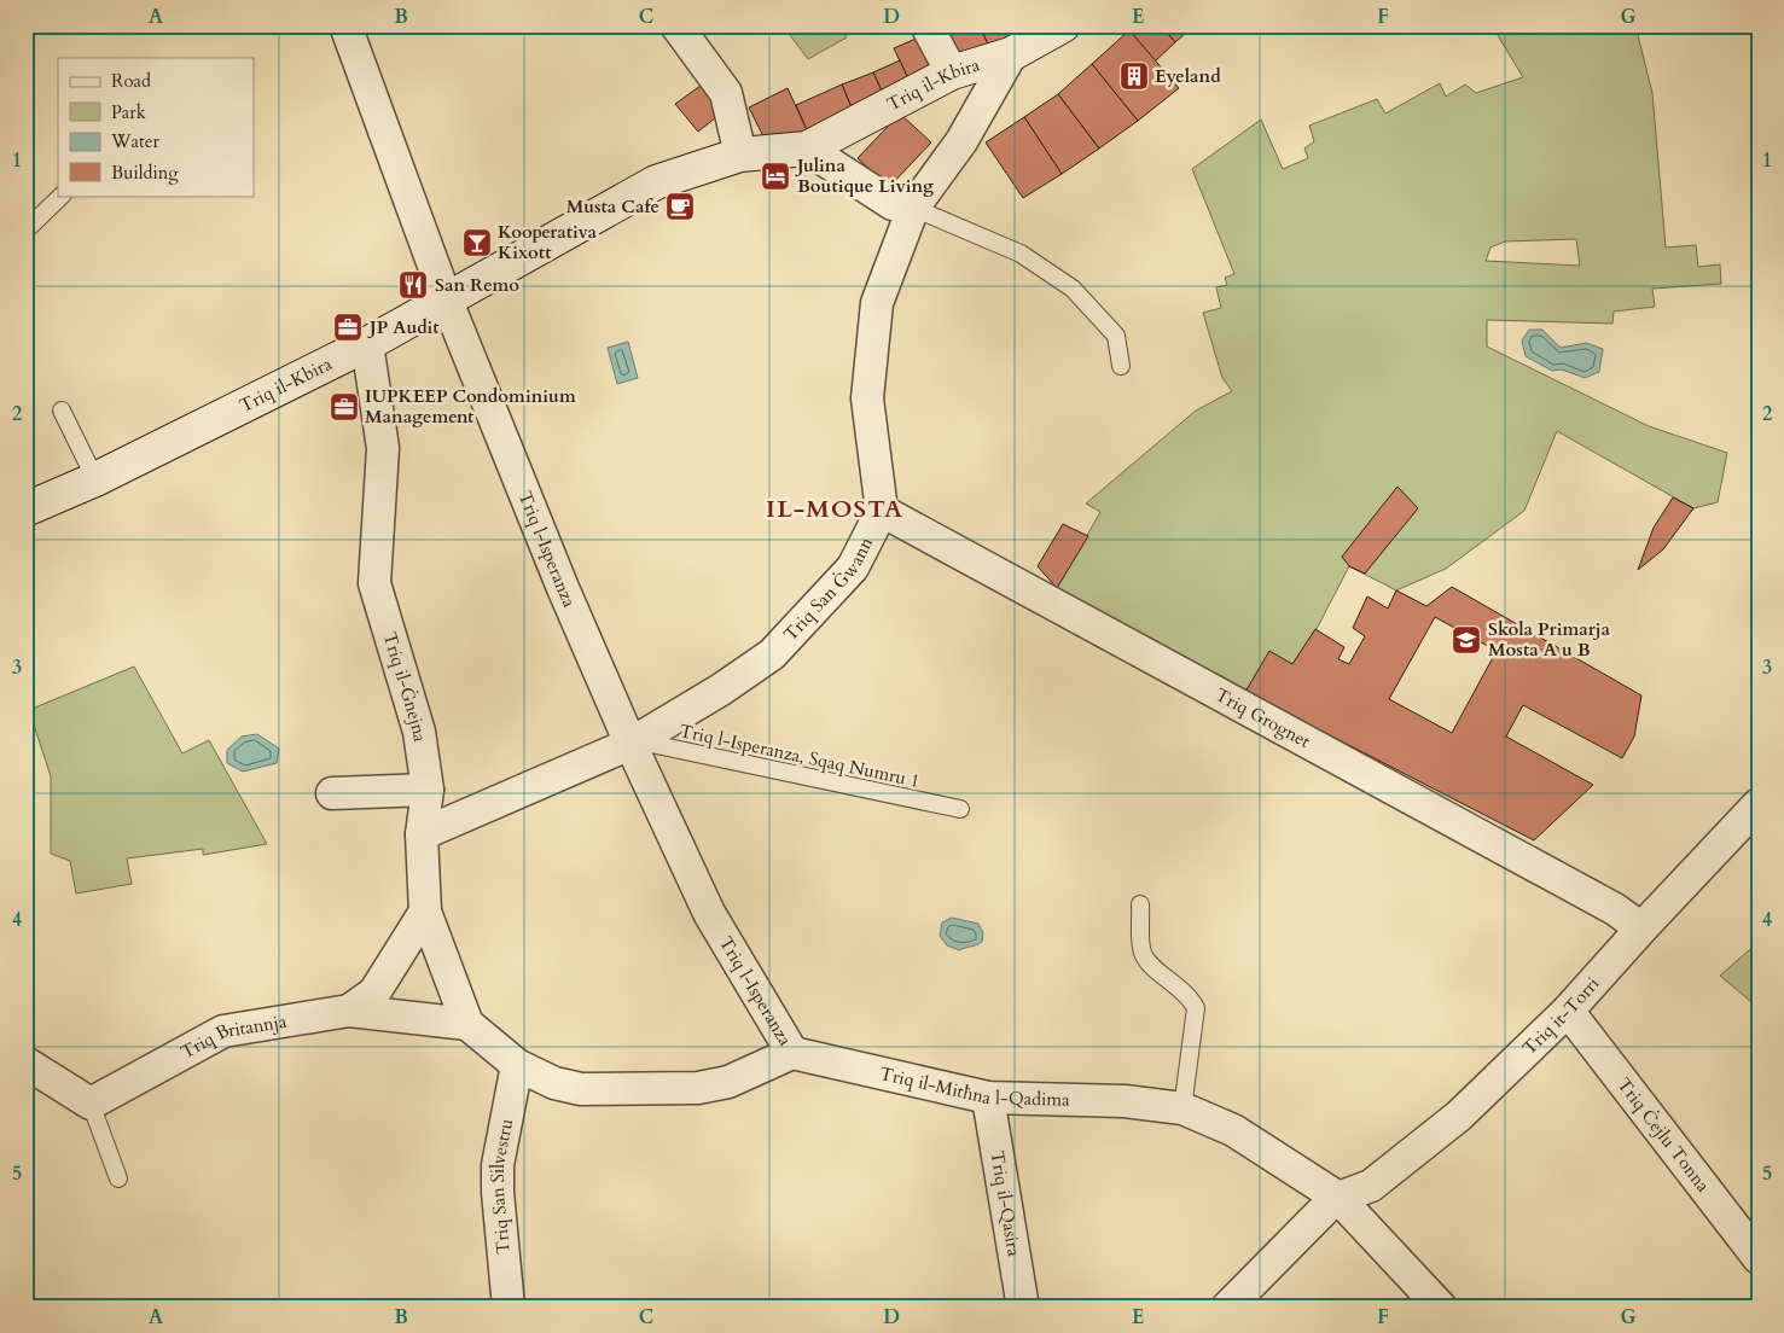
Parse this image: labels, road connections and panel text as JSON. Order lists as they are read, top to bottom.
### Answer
{
  "streets": {
    "main road": ["Triq il-Kbira"],
    "street": [
      "Triq l-Isperanza",
      "Triq San Ġwann",
      "Triq il-Ġnejna",
      "Triq Grognet",
      "Triq it-Torri",
      "Triq Britannja",
      "Triq il-Mitħna l-Qadima",
      "Triq Ċejlu Tonna",
      "Triq San Silvestru",
      "Triq il-Qasira"
    ],
    "lane": ["Triq l-Isperanza, Sqaq Numru 1"]
  },
  "crossings": [
    ["Triq il-Kbira", "Triq l-Isperanza"],
    ["Triq il-Kbira", "Triq il-Ġnejna"],
    ["Triq l-Isperanza", "Triq San Ġwann"],
    ["Triq l-Isperanza", "Triq l-Isperanza, Sqaq Numru 1"],
    ["Triq l-Isperanza", "Triq il-Mitħna l-Qadima"],
    ["Triq San Ġwann", "Triq il-Ġnejna"],
    ["Triq San Ġwann", "Triq Grognet"],
    ["Triq San Ġwann", "Triq l-Isperanza, Sqaq Numru 1"],
    ["Triq il-Ġnejna", "Triq Britannja"],
    ["Triq Grognet", "Triq it-Torri"],
    ["Triq it-Torri", "Triq il-Mitħna l-Qadima"],
    ["Triq it-Torri", "Triq Ċejlu Tonna"],
    ["Triq il-Mitħna l-Qadima", "Triq il-Qasira"]
  ],
  "districts": ["IL-MOSTA"],
  "places": {
    "building": ["Eyeland"],
    "hotel": ["Julina Boutique Living"],
    "cafe": ["Musta Cafe"],
    "bar": ["Kooperativa Kixott"],
    "restaurant": ["San Remo"],
    "office": ["JP Audit", "IUPKEEP Condominium Management"],
    "school or university": ["Skola Primarja Mosta A u B"]
  },
  "legend": [
    "Road",
    "Park",
    "Water",
    "Building"
  ],
  "grid": {
    "columns": [
      "A",
      "B",
      "C",
      "D",
      "E",
      "F",
      "G"
    ],
    "rows": [
      "1",
      "2",
      "3",
      "4",
      "5"
    ]
  }
}
